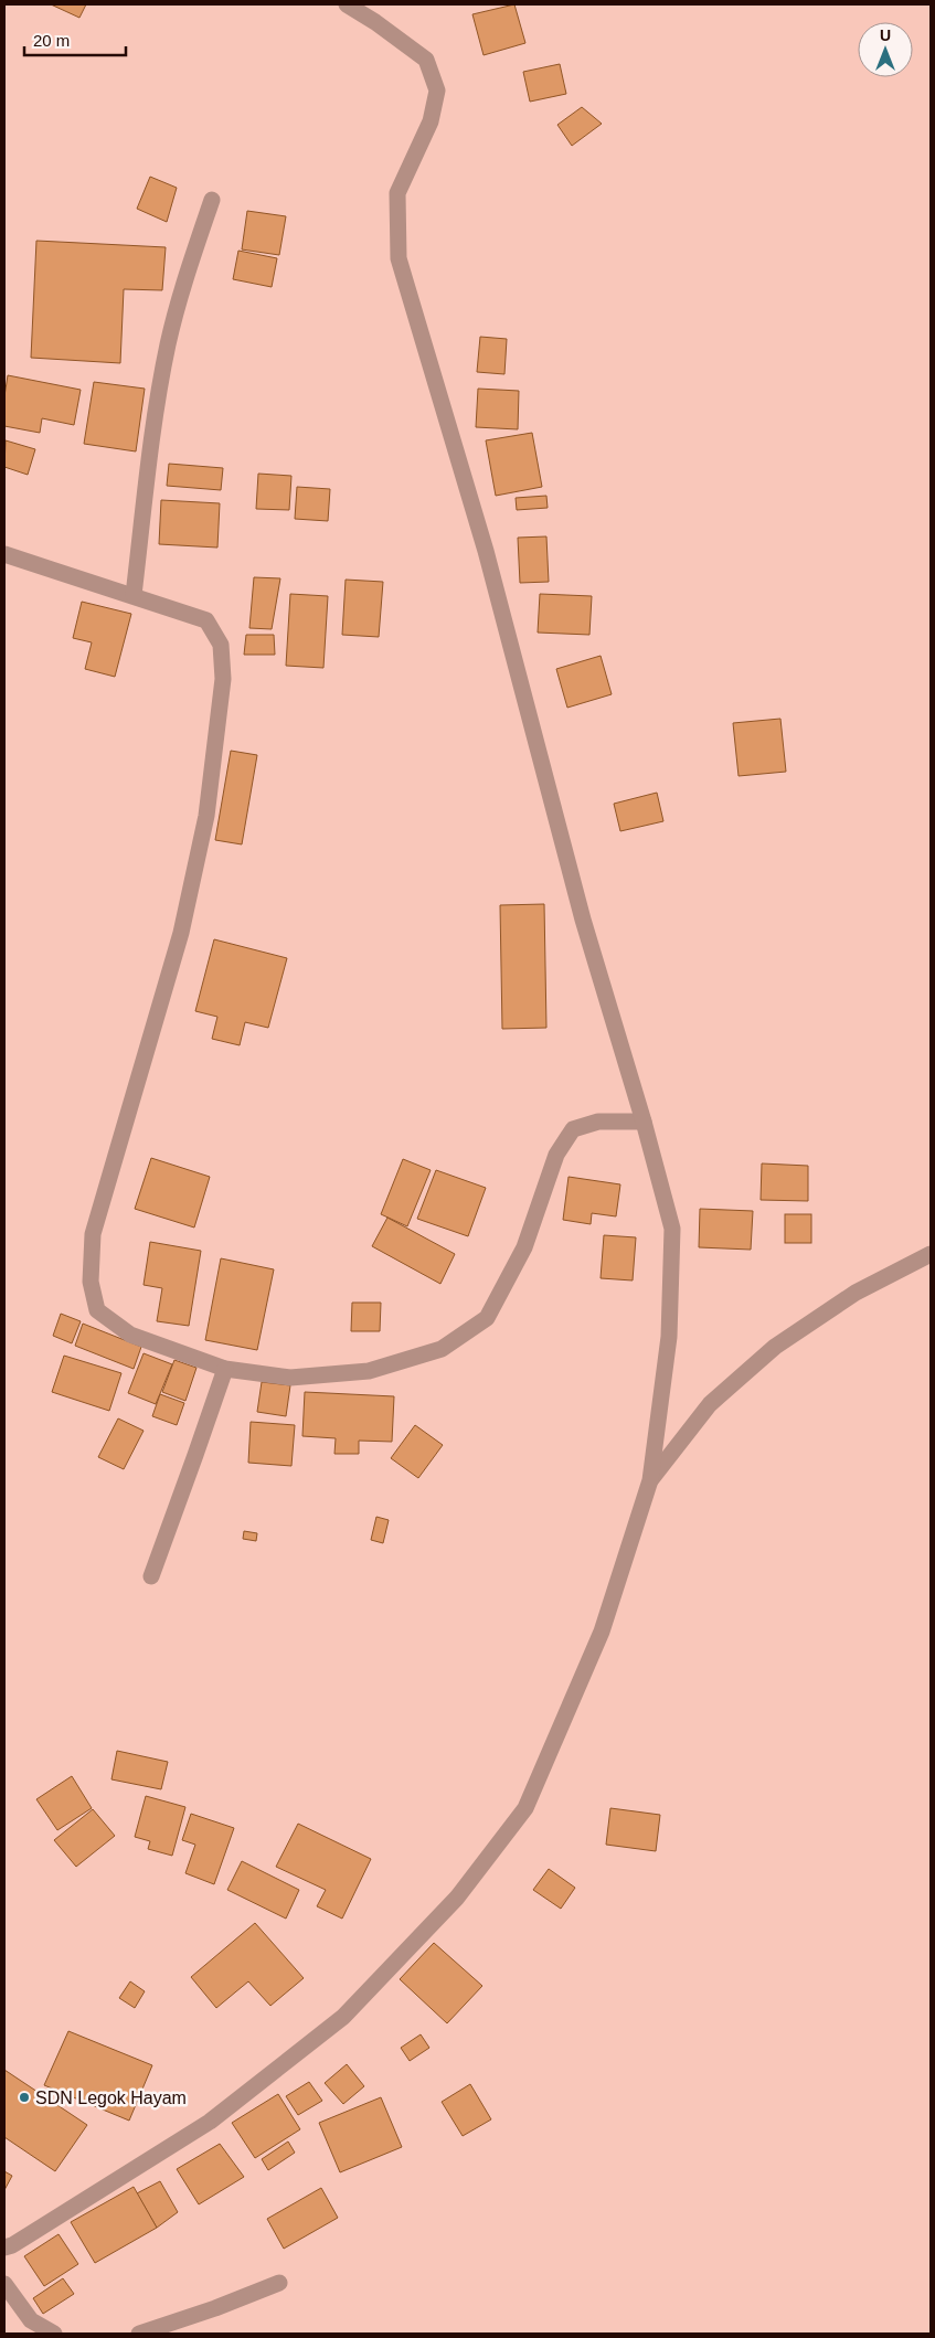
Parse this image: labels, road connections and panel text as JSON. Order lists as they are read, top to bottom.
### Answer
{
  "places": ["SDN Legok Hayam"],
  "scale_bar": "20 m",
  "north": "top"
}
